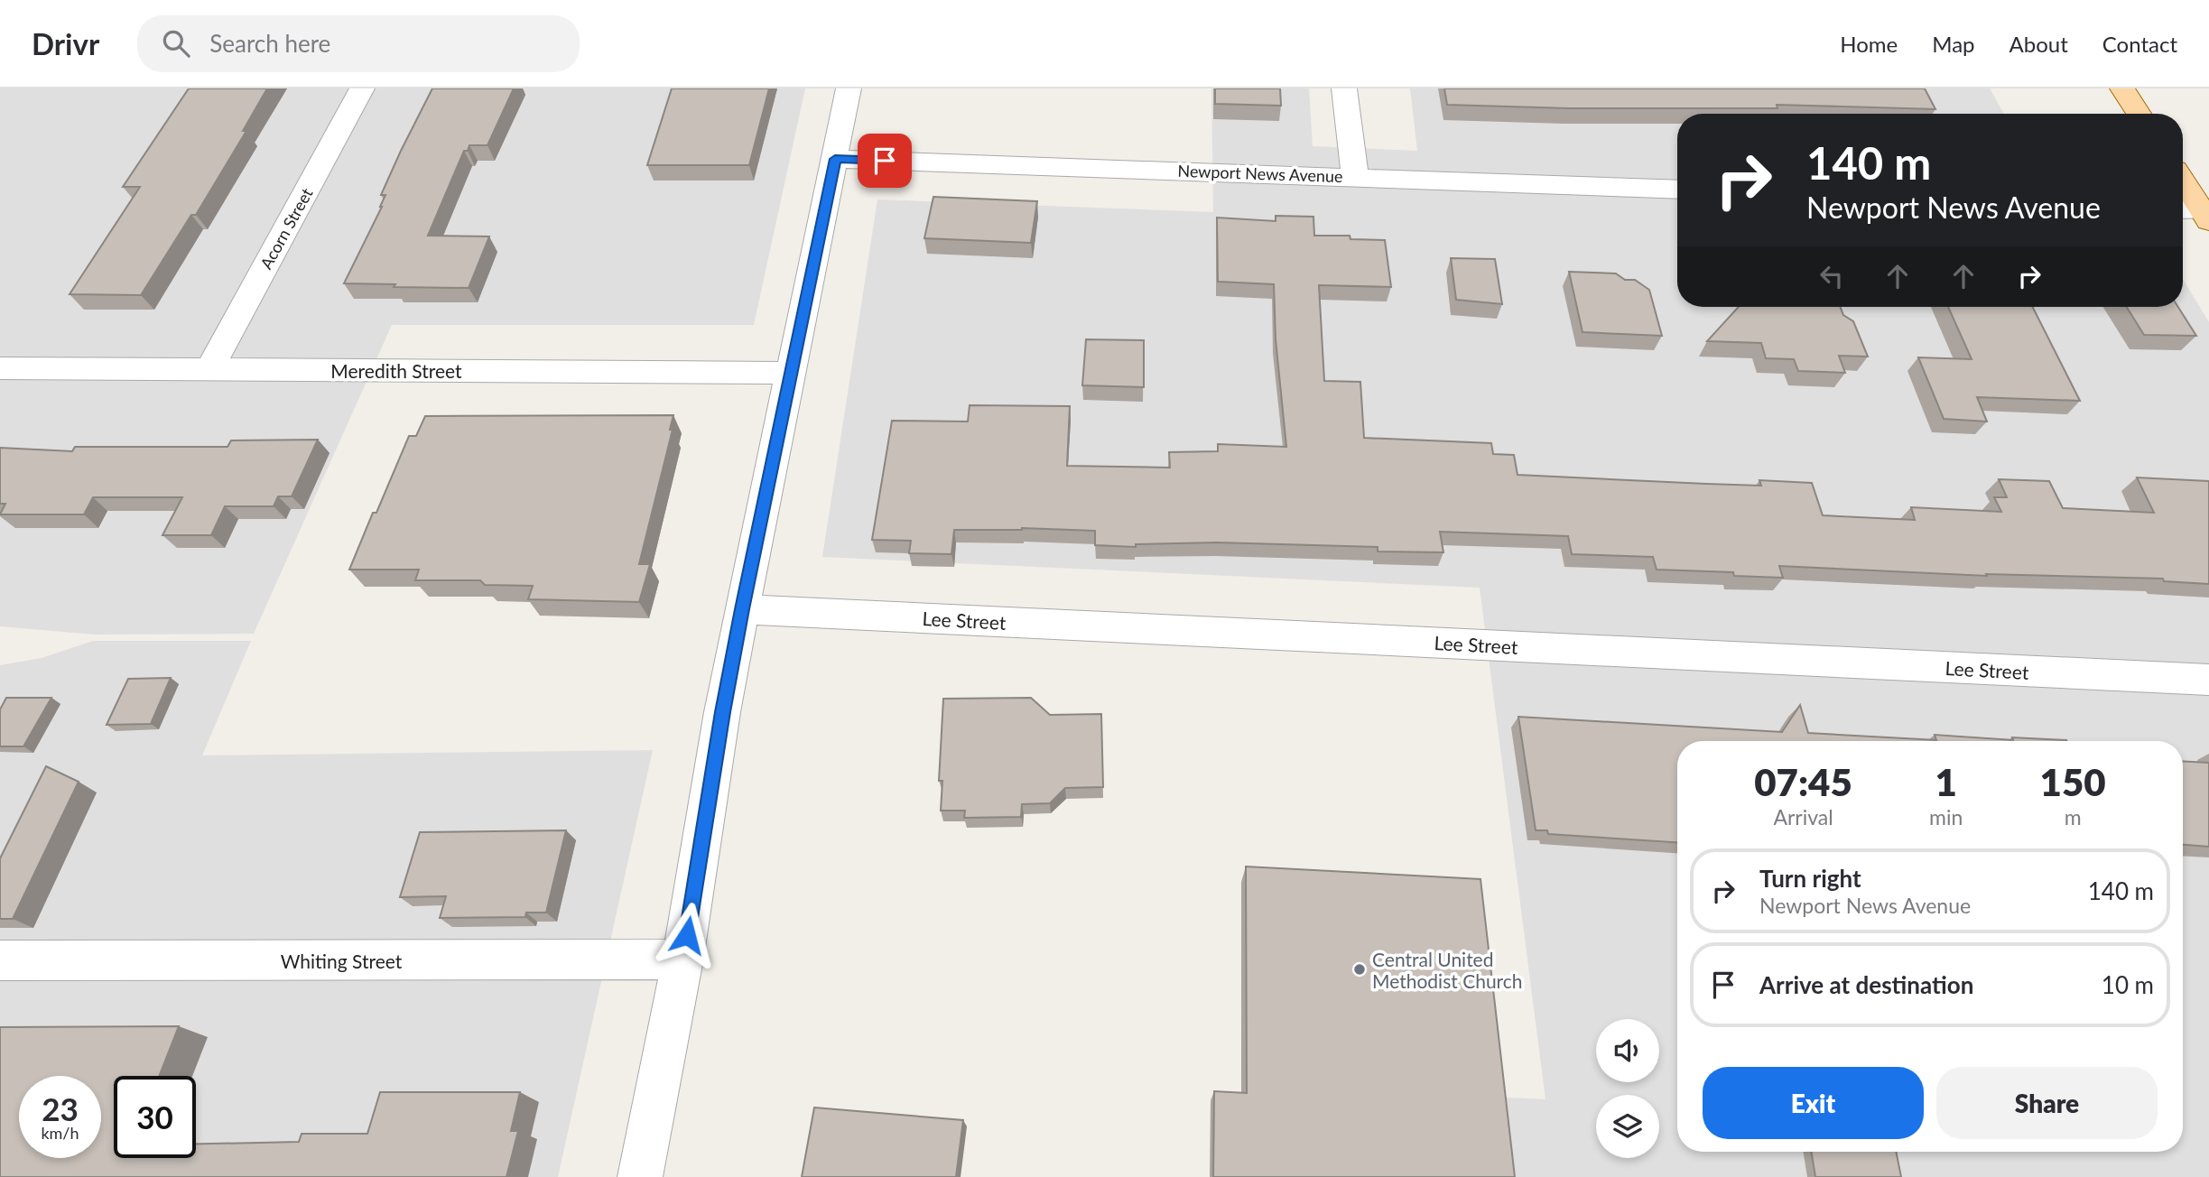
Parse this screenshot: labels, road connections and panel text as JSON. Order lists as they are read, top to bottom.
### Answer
{
  "streets": {
    "street": [
      "Newport News Avenue",
      "Acorn Street",
      "Meredith Street",
      "Lee Street",
      "Whiting Street"
    ]
  },
  "crossings": [
    ["Acorn Street", "Meredith Street"]
  ],
  "places": ["Central United Methodist Church"],
  "page": {
    "header": "Drivr",
    "search": "Search here",
    "nav": [
      "Home",
      "Map",
      "About",
      "Contact"
    ],
    "turn": ["140 m", "Newport News Avenue"],
    "eta": [
      "07:45",
      "Arrival",
      "1",
      "min",
      "150",
      "m"
    ],
    "list": [
      {
        "name": "Turn right",
        "note": "Newport News Avenue",
        "value": "140 m"
      },
      {
        "name": "Arrive at destination",
        "value": "10 m"
      }
    ],
    "buttons": ["Exit", "Share"],
    "speed": "23 km/h",
    "limit": "30"
  }
}
